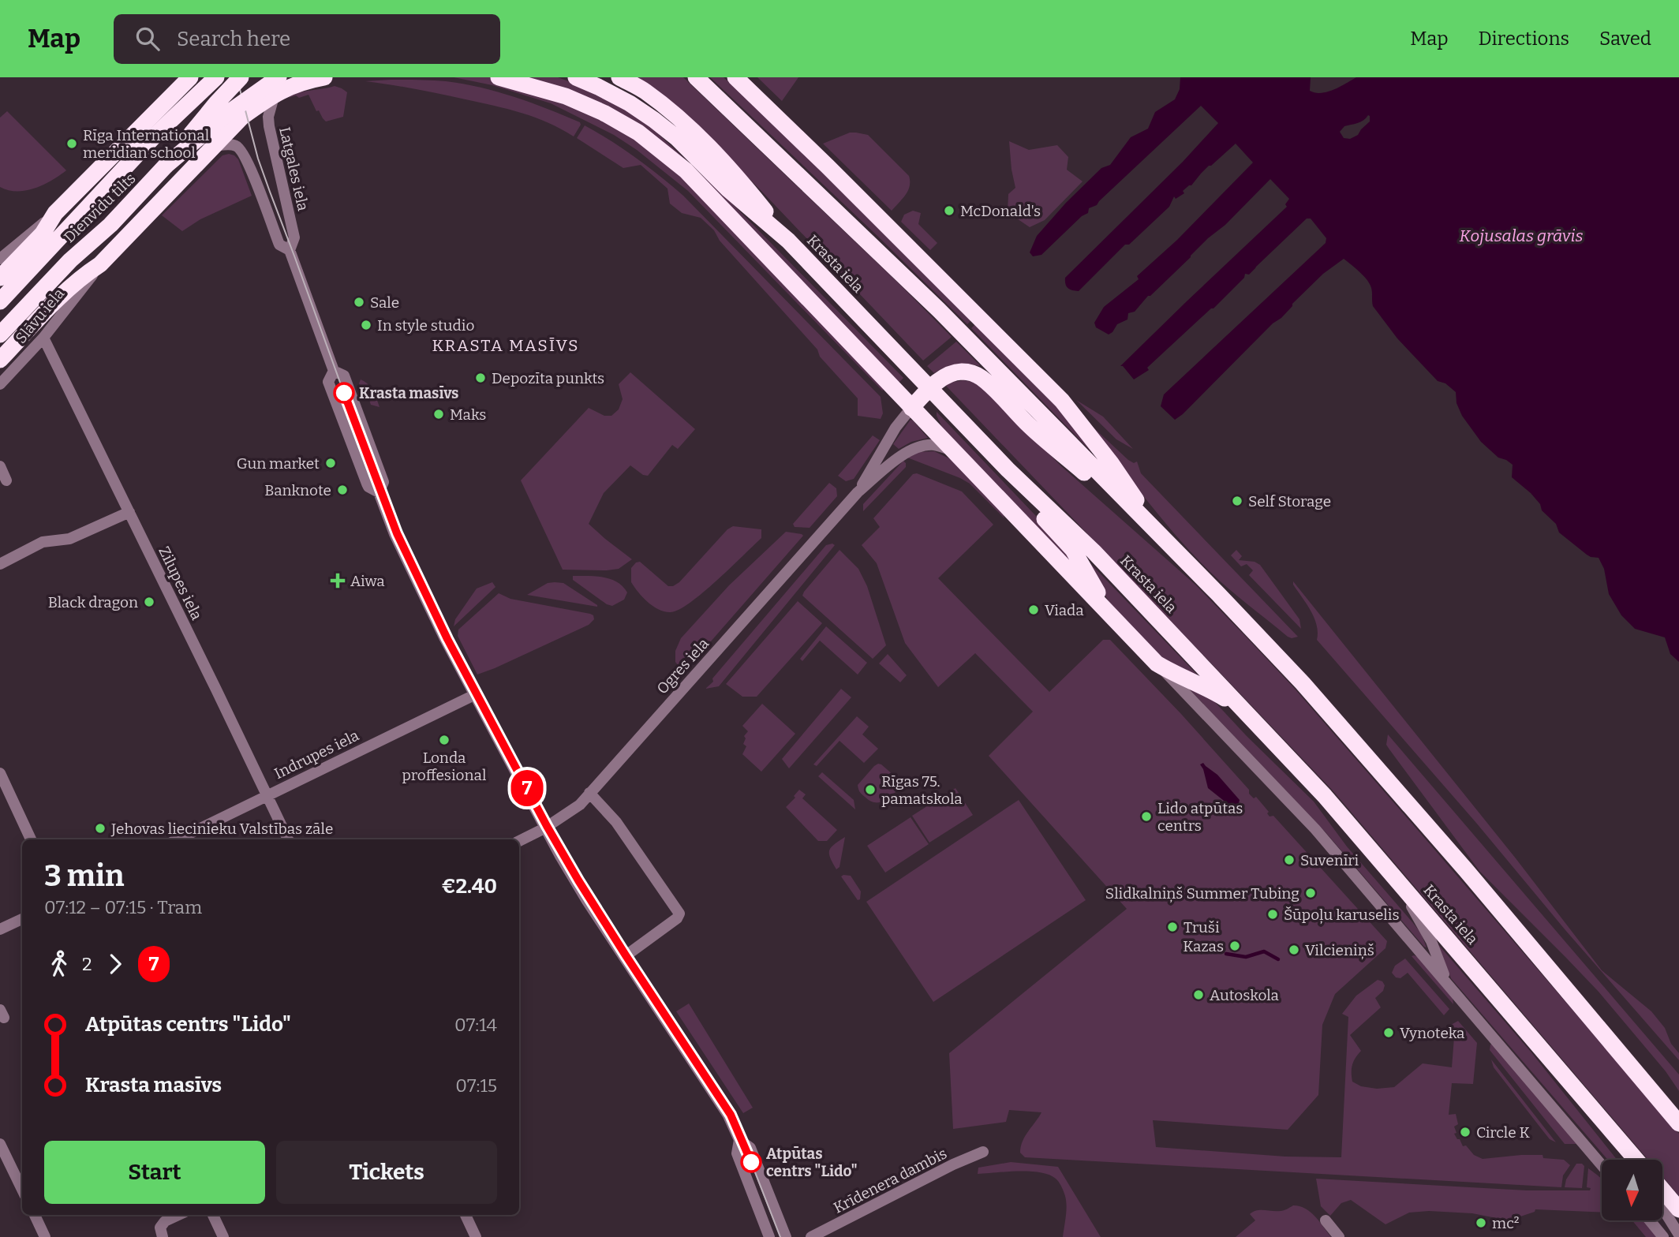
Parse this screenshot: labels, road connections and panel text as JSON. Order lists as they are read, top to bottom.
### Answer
{
  "streets": {
    "highway": ["Dienvidu tilts", "Krasta iela"],
    "street": [
      "Latgales iela",
      "Slāvu iela",
      "Zilupes iela",
      "Ogres iela",
      "Indrupes iela",
      "Krīdenera dambis"
    ]
  },
  "crossings": [
    ["Latgales iela", "Ogres iela"],
    ["Latgales iela", "Indrupes iela"],
    ["Slāvu iela", "Zilupes iela"],
    ["Zilupes iela", "Indrupes iela"]
  ],
  "districts": ["KRASTA MASĪVS"],
  "water": ["Kojusalas grāvis"],
  "places": {
    "other": [
      "Rīga International meridian school",
      "McDonald's",
      "Sale",
      "In style studio",
      "Depozīta punkts",
      "Krasta masīvs",
      "Maks",
      "Gun market",
      "Banknote",
      "Self Storage",
      "Black dragon",
      "Viada",
      "Londa proffesional",
      "Rīgas 75. pamatskola",
      "Lido atpūtas centrs",
      "Jehovas liecinieku Valstības zāle",
      "Suvenīri",
      "Slidkalniņš Summer Tubing",
      "Šūpoļu karuselis",
      "Truši",
      "Kazas",
      "Vilcieniņš",
      "Autoskola",
      "Vynoteka",
      "Circle K",
      "Atpūtas centrs \"Lido\"",
      "mc²"
    ],
    "health": ["Aiwa"]
  },
  "lines": ["tram line 7"],
  "north": "bottom",
  "page": {
    "header": "Map",
    "search": "Search here",
    "nav": ["Map", "Directions", "Saved"],
    "on_map": "7",
    "heading": ["3 min", "07:12 – 07:15 · Tram", "€2.40"],
    "legs": ["2", "7"],
    "list": [
      {
        "name": "Atpūtas centrs \"Lido\"",
        "value": "07:14"
      },
      {
        "name": "Krasta masīvs",
        "value": "07:15"
      }
    ],
    "buttons": ["Start", "Tickets"]
  }
}
